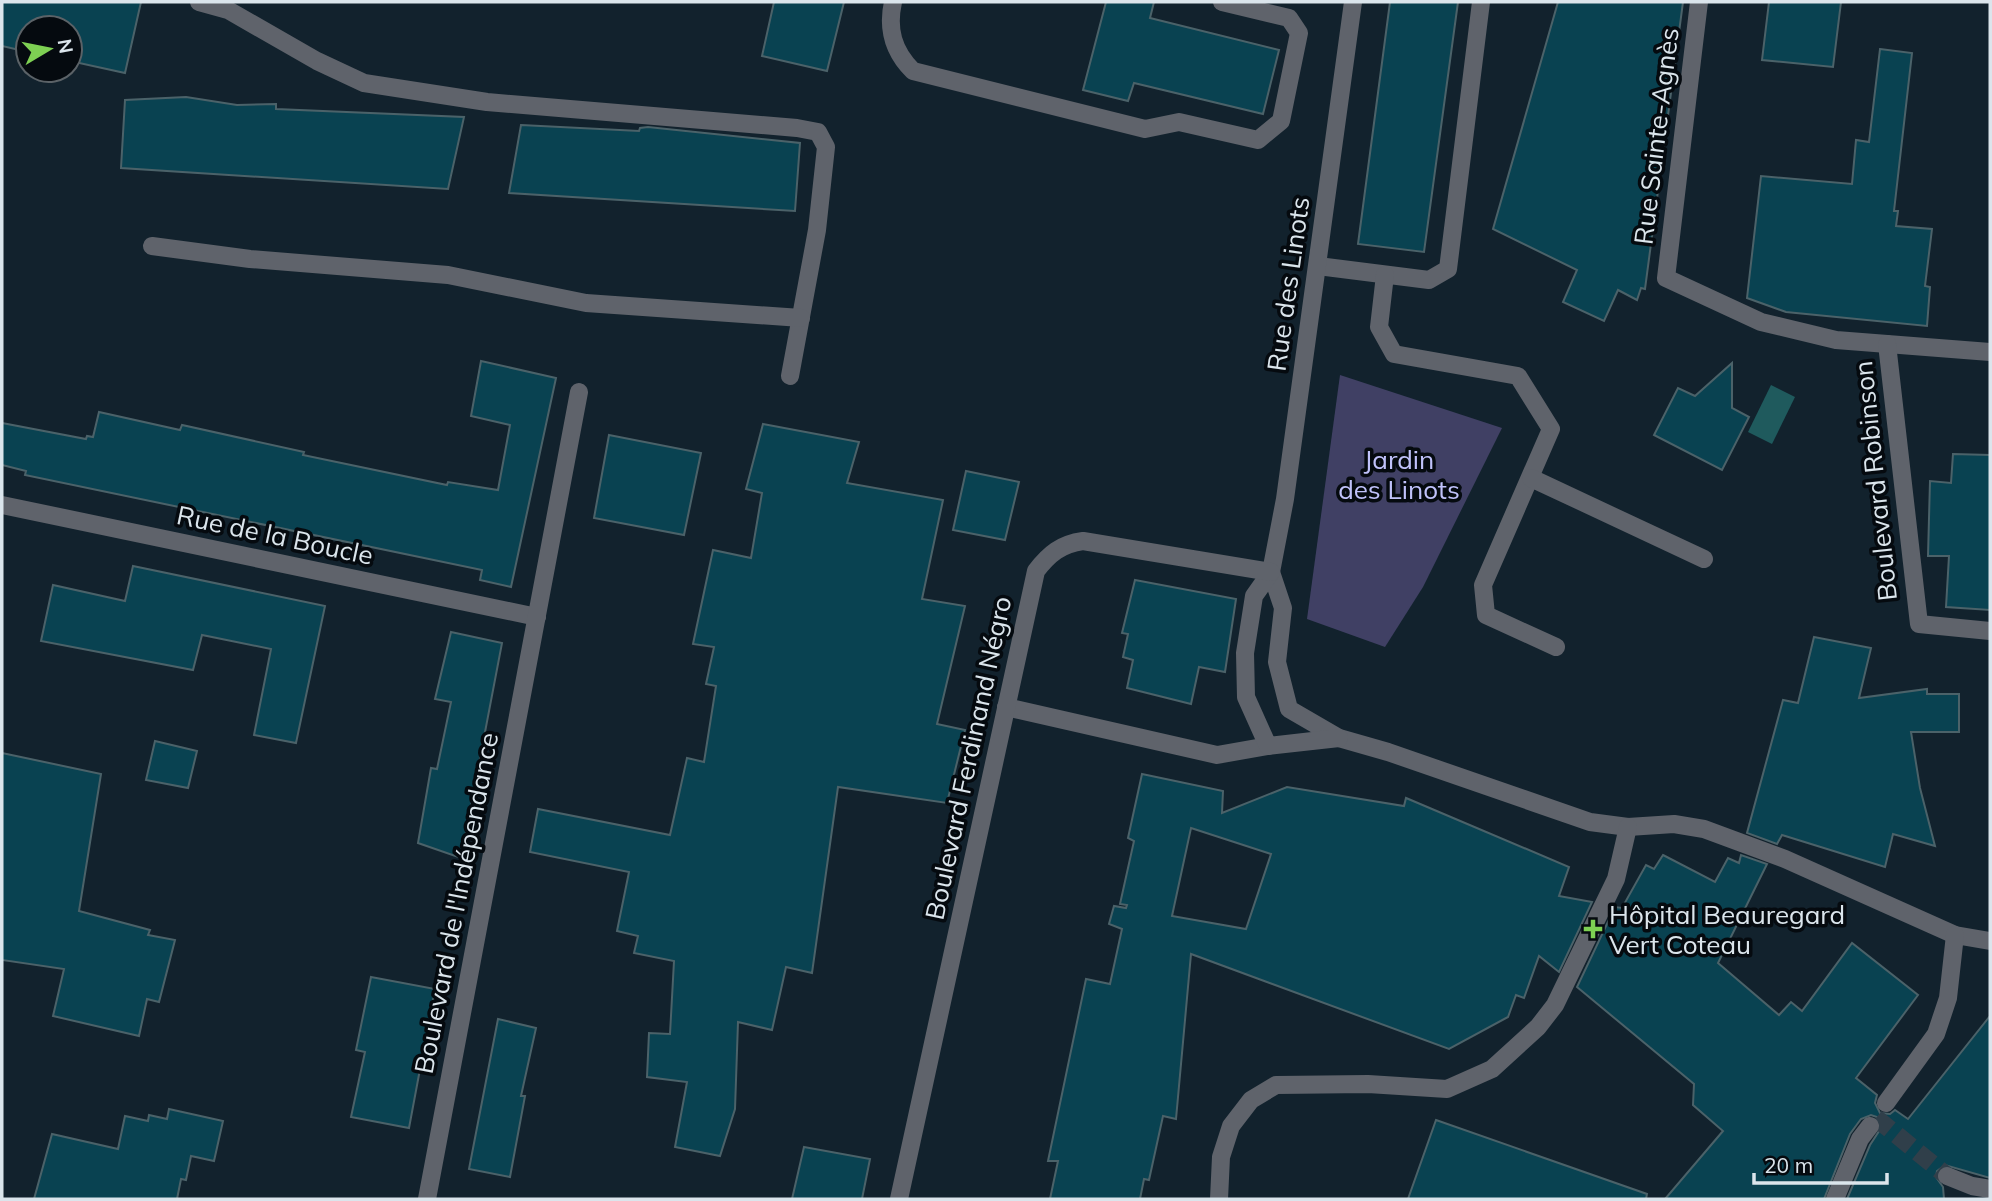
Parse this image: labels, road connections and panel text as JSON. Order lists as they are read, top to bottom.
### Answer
{
  "streets": {
    "street": [
      "Rue Sainte-Agnès",
      "Rue des Linots",
      "Boulevard Robinson",
      "Rue de la Boucle",
      "Boulevard Ferdinand Négro",
      "Boulevard de l'Indépendance"
    ]
  },
  "crossings": [
    ["Rue Sainte-Agnès", "Boulevard Robinson"],
    ["Rue des Linots", "Boulevard Ferdinand Négro"],
    ["Rue de la Boucle", "Boulevard de l'Indépendance"]
  ],
  "parks": ["Jardin des Linots"],
  "places": {
    "health": ["Hôpital Beauregard Vert Coteau"]
  },
  "scale_bar": "20 m",
  "north": "right"
}
